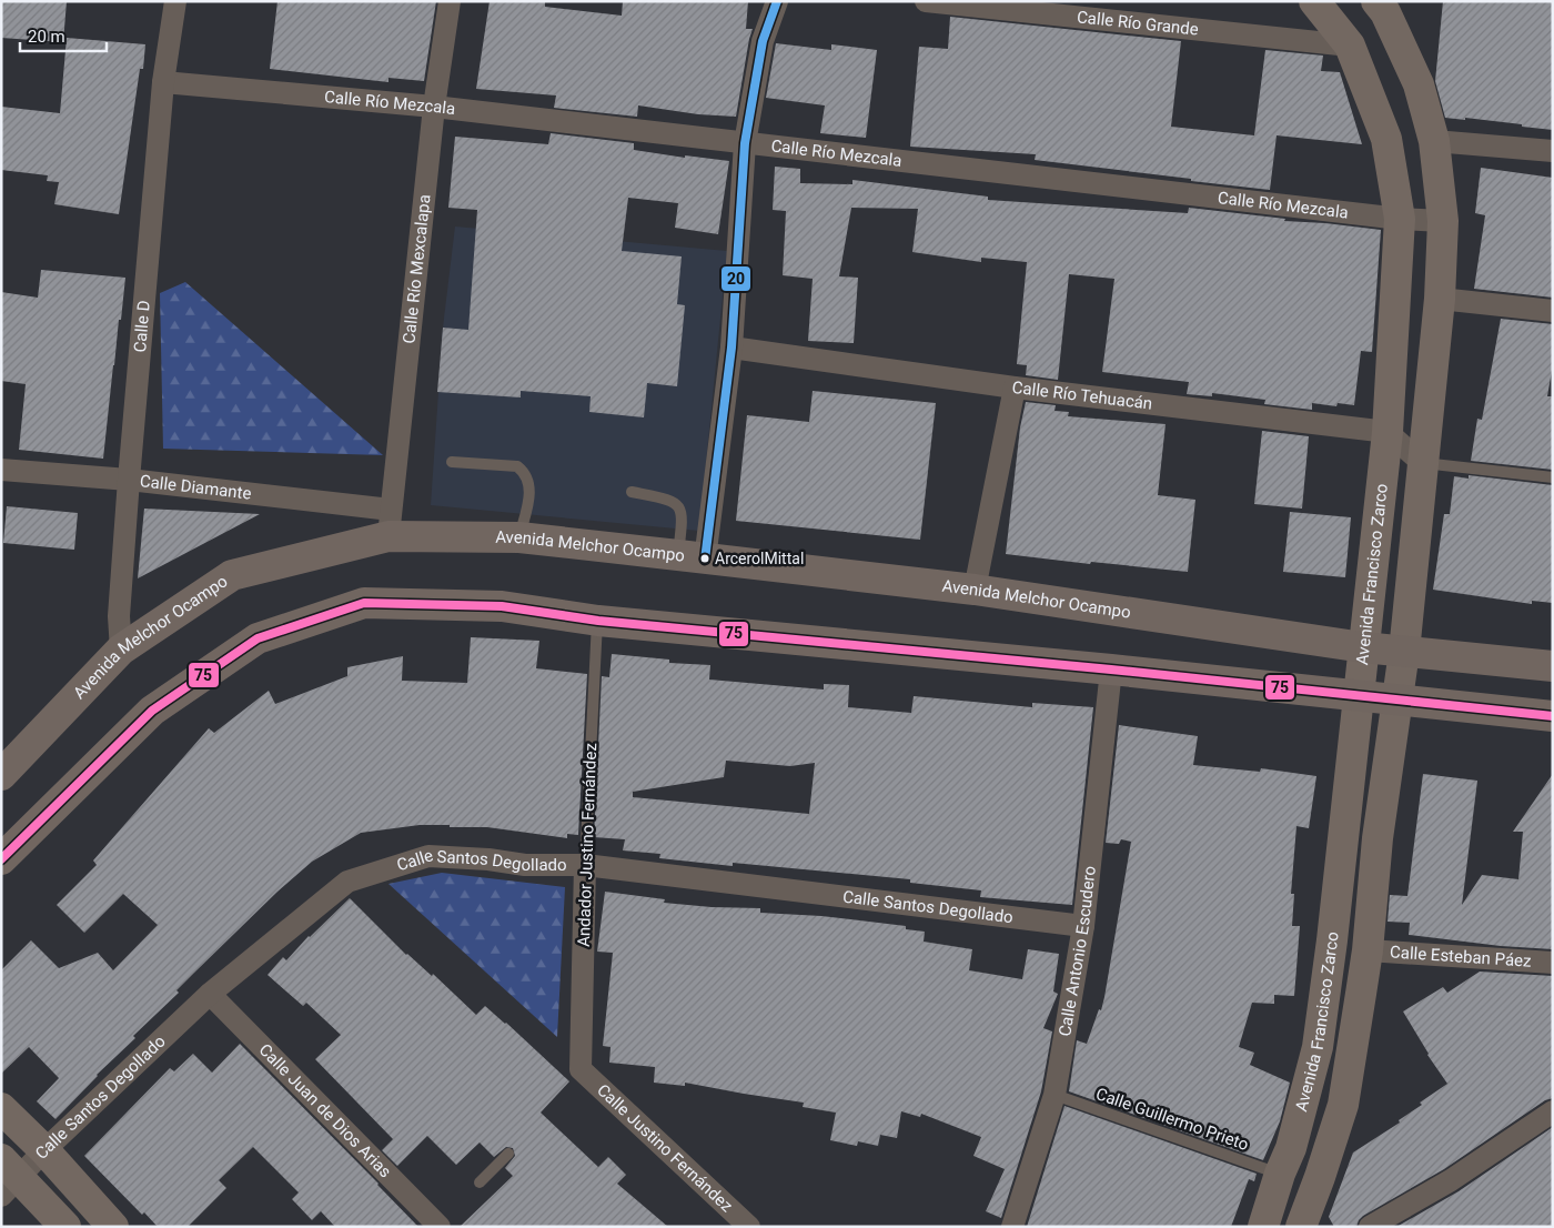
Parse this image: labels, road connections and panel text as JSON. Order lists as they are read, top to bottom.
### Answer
{
  "streets": {
    "main road": ["Avenida Melchor Ocampo"],
    "street": [
      "Calle Río Grande",
      "Calle Río Mezcala",
      "Calle Río Mexcalapa",
      "Calle D",
      "Calle Río Tehuacán",
      "Calle Diamante",
      "Avenida Francisco Zarco",
      "Andador Justino Fernández",
      "Calle Santos Degollado",
      "Calle Antonio Escudero",
      "Calle Esteban Páez",
      "Calle Juan de Dios Arias",
      "Calle Justino Fernández"
    ],
    "lane": ["Calle Guillermo Prieto"]
  },
  "crossings": [
    ["Calle Río Grande", "Avenida Francisco Zarco"],
    ["Calle Río Mezcala", "Calle Río Mexcalapa"],
    ["Calle Río Mezcala", "Calle D"],
    ["Calle Río Mezcala", "Avenida Francisco Zarco"],
    ["Calle Río Mexcalapa", "Calle Diamante"],
    ["Calle Río Mexcalapa", "Avenida Melchor Ocampo"],
    ["Calle D", "Calle Diamante"],
    ["Calle D", "Avenida Melchor Ocampo"],
    ["Calle Río Tehuacán", "Avenida Francisco Zarco"],
    ["Calle Diamante", "Avenida Melchor Ocampo"],
    ["Avenida Melchor Ocampo", "Avenida Francisco Zarco"],
    ["Avenida Francisco Zarco", "Calle Guillermo Prieto"],
    ["Andador Justino Fernández", "Calle Santos Degollado"],
    ["Andador Justino Fernández", "Calle Justino Fernández"],
    ["Calle Santos Degollado", "Calle Antonio Escudero"],
    ["Calle Santos Degollado", "Calle Juan de Dios Arias"],
    ["Calle Antonio Escudero", "Calle Guillermo Prieto"]
  ],
  "places": ["ArcerolMittal"],
  "lines": ["transit line 20", "transit line 75"],
  "scale_bar": "20 m"
}
